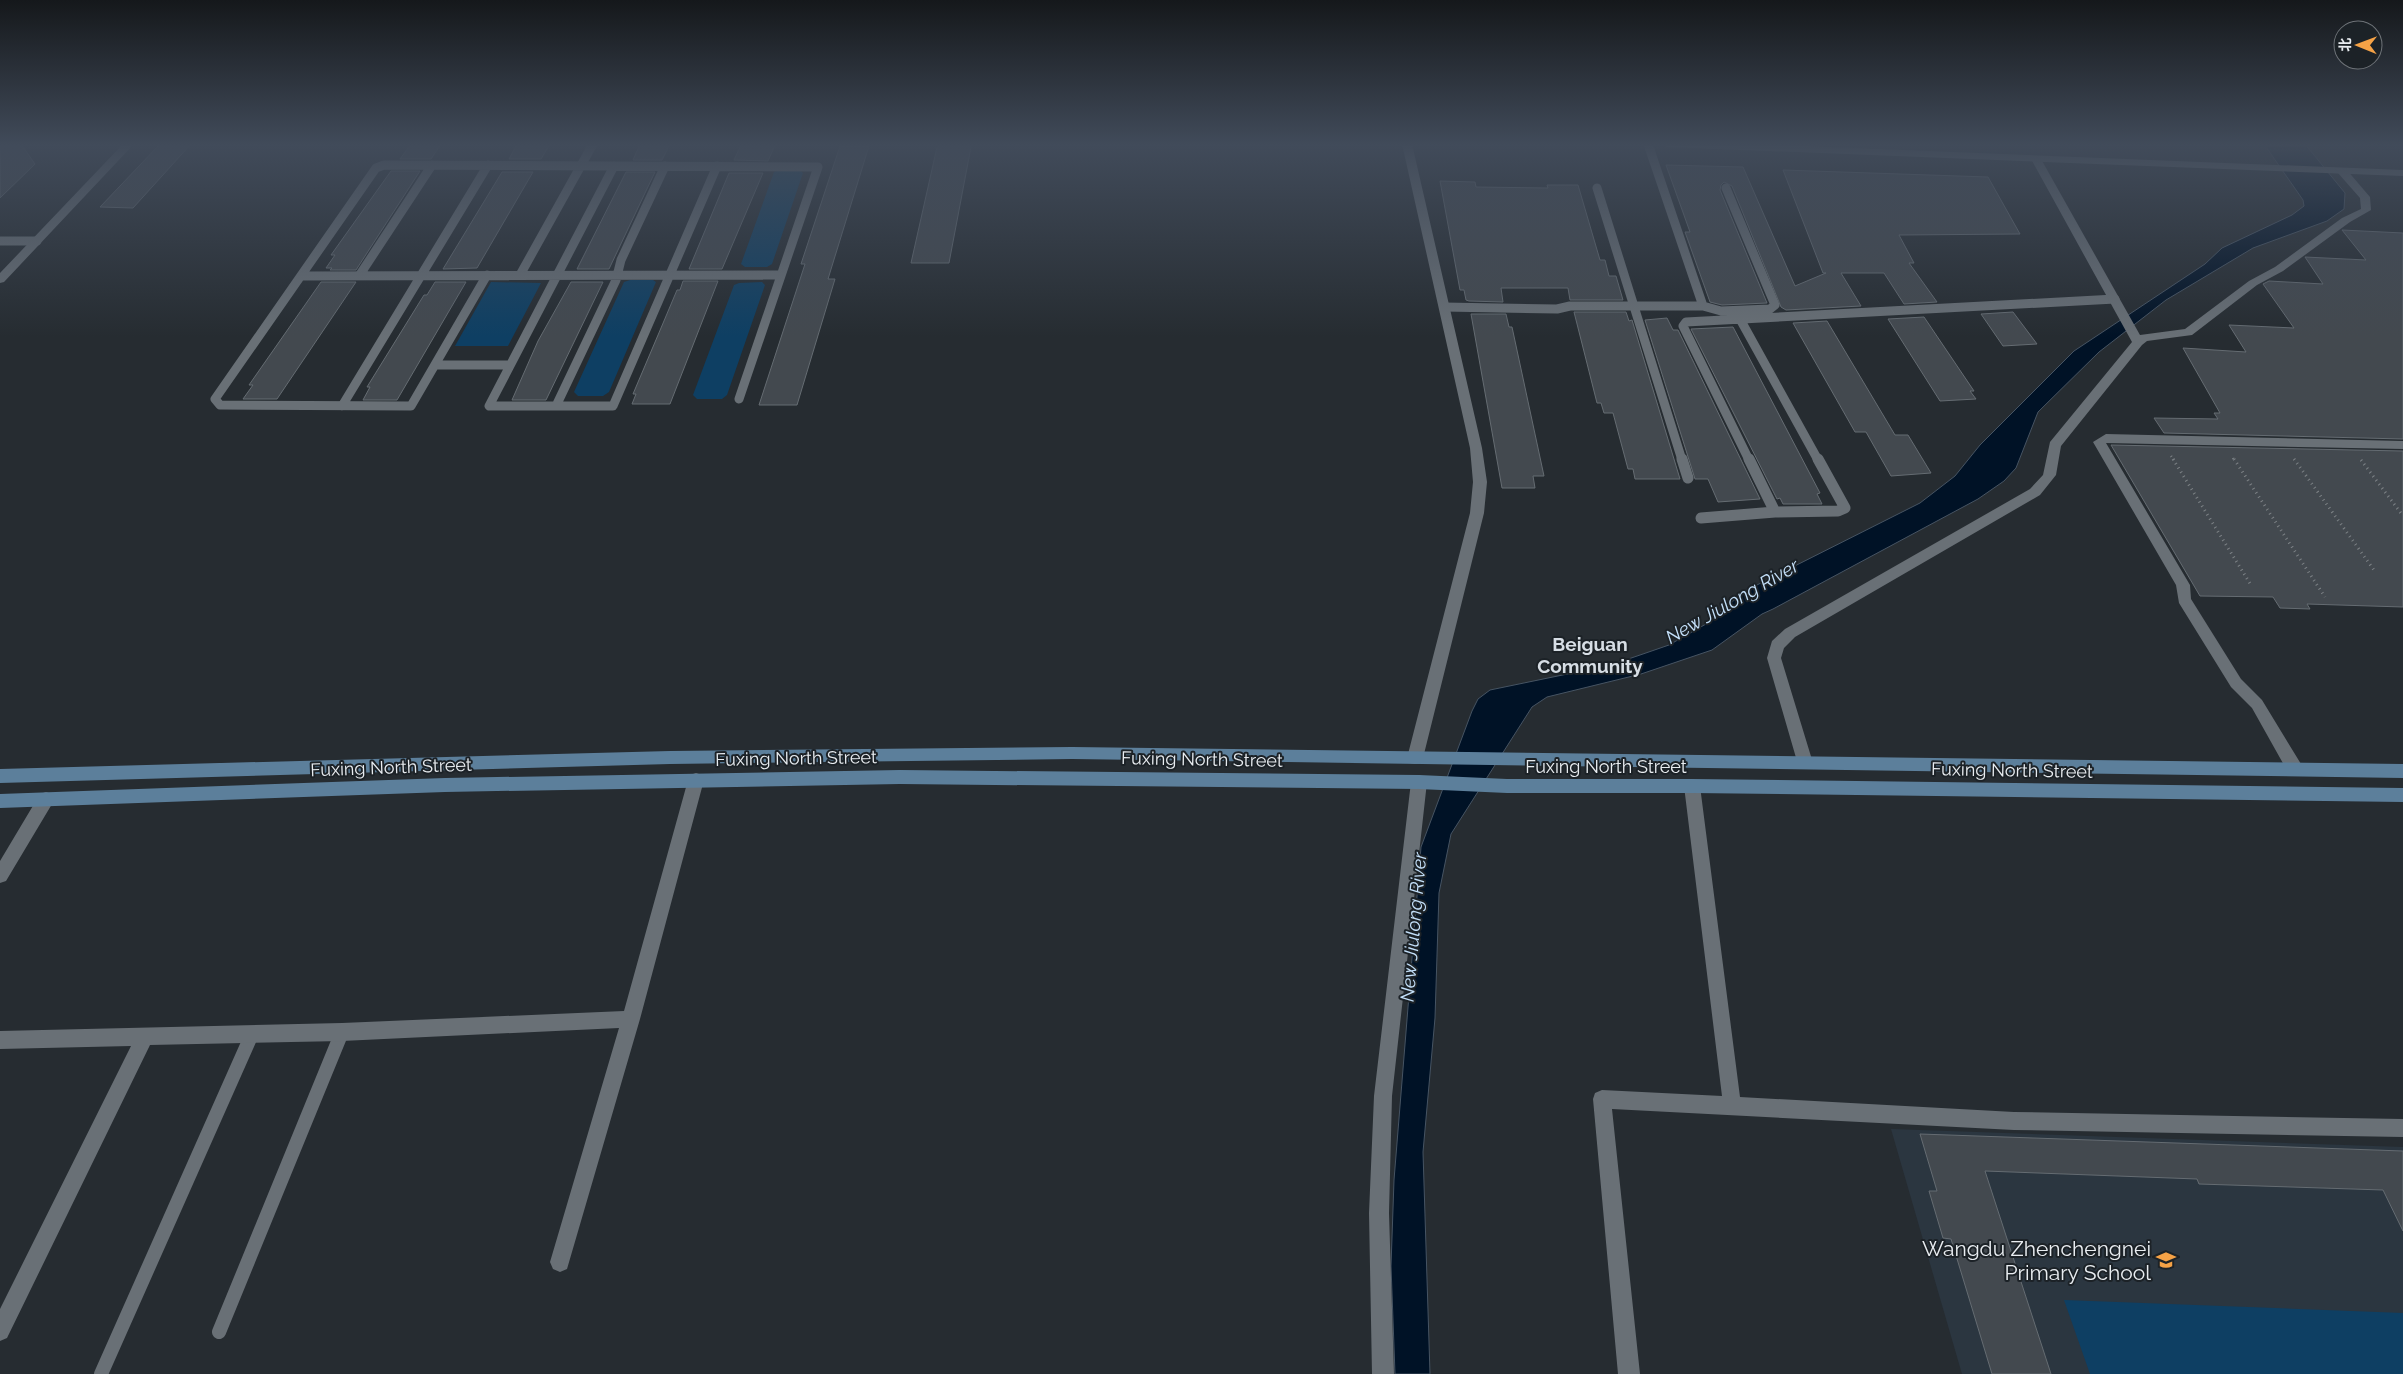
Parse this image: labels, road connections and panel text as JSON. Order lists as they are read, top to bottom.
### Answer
{
  "streets": {
    "main road": ["Fuxing North Street"]
  },
  "districts": ["Beiguan Community"],
  "water": ["New Jiulong River"],
  "places": {
    "school or university": ["Wangdu Zhenchengnei Primary School"]
  },
  "north": "left"
}
